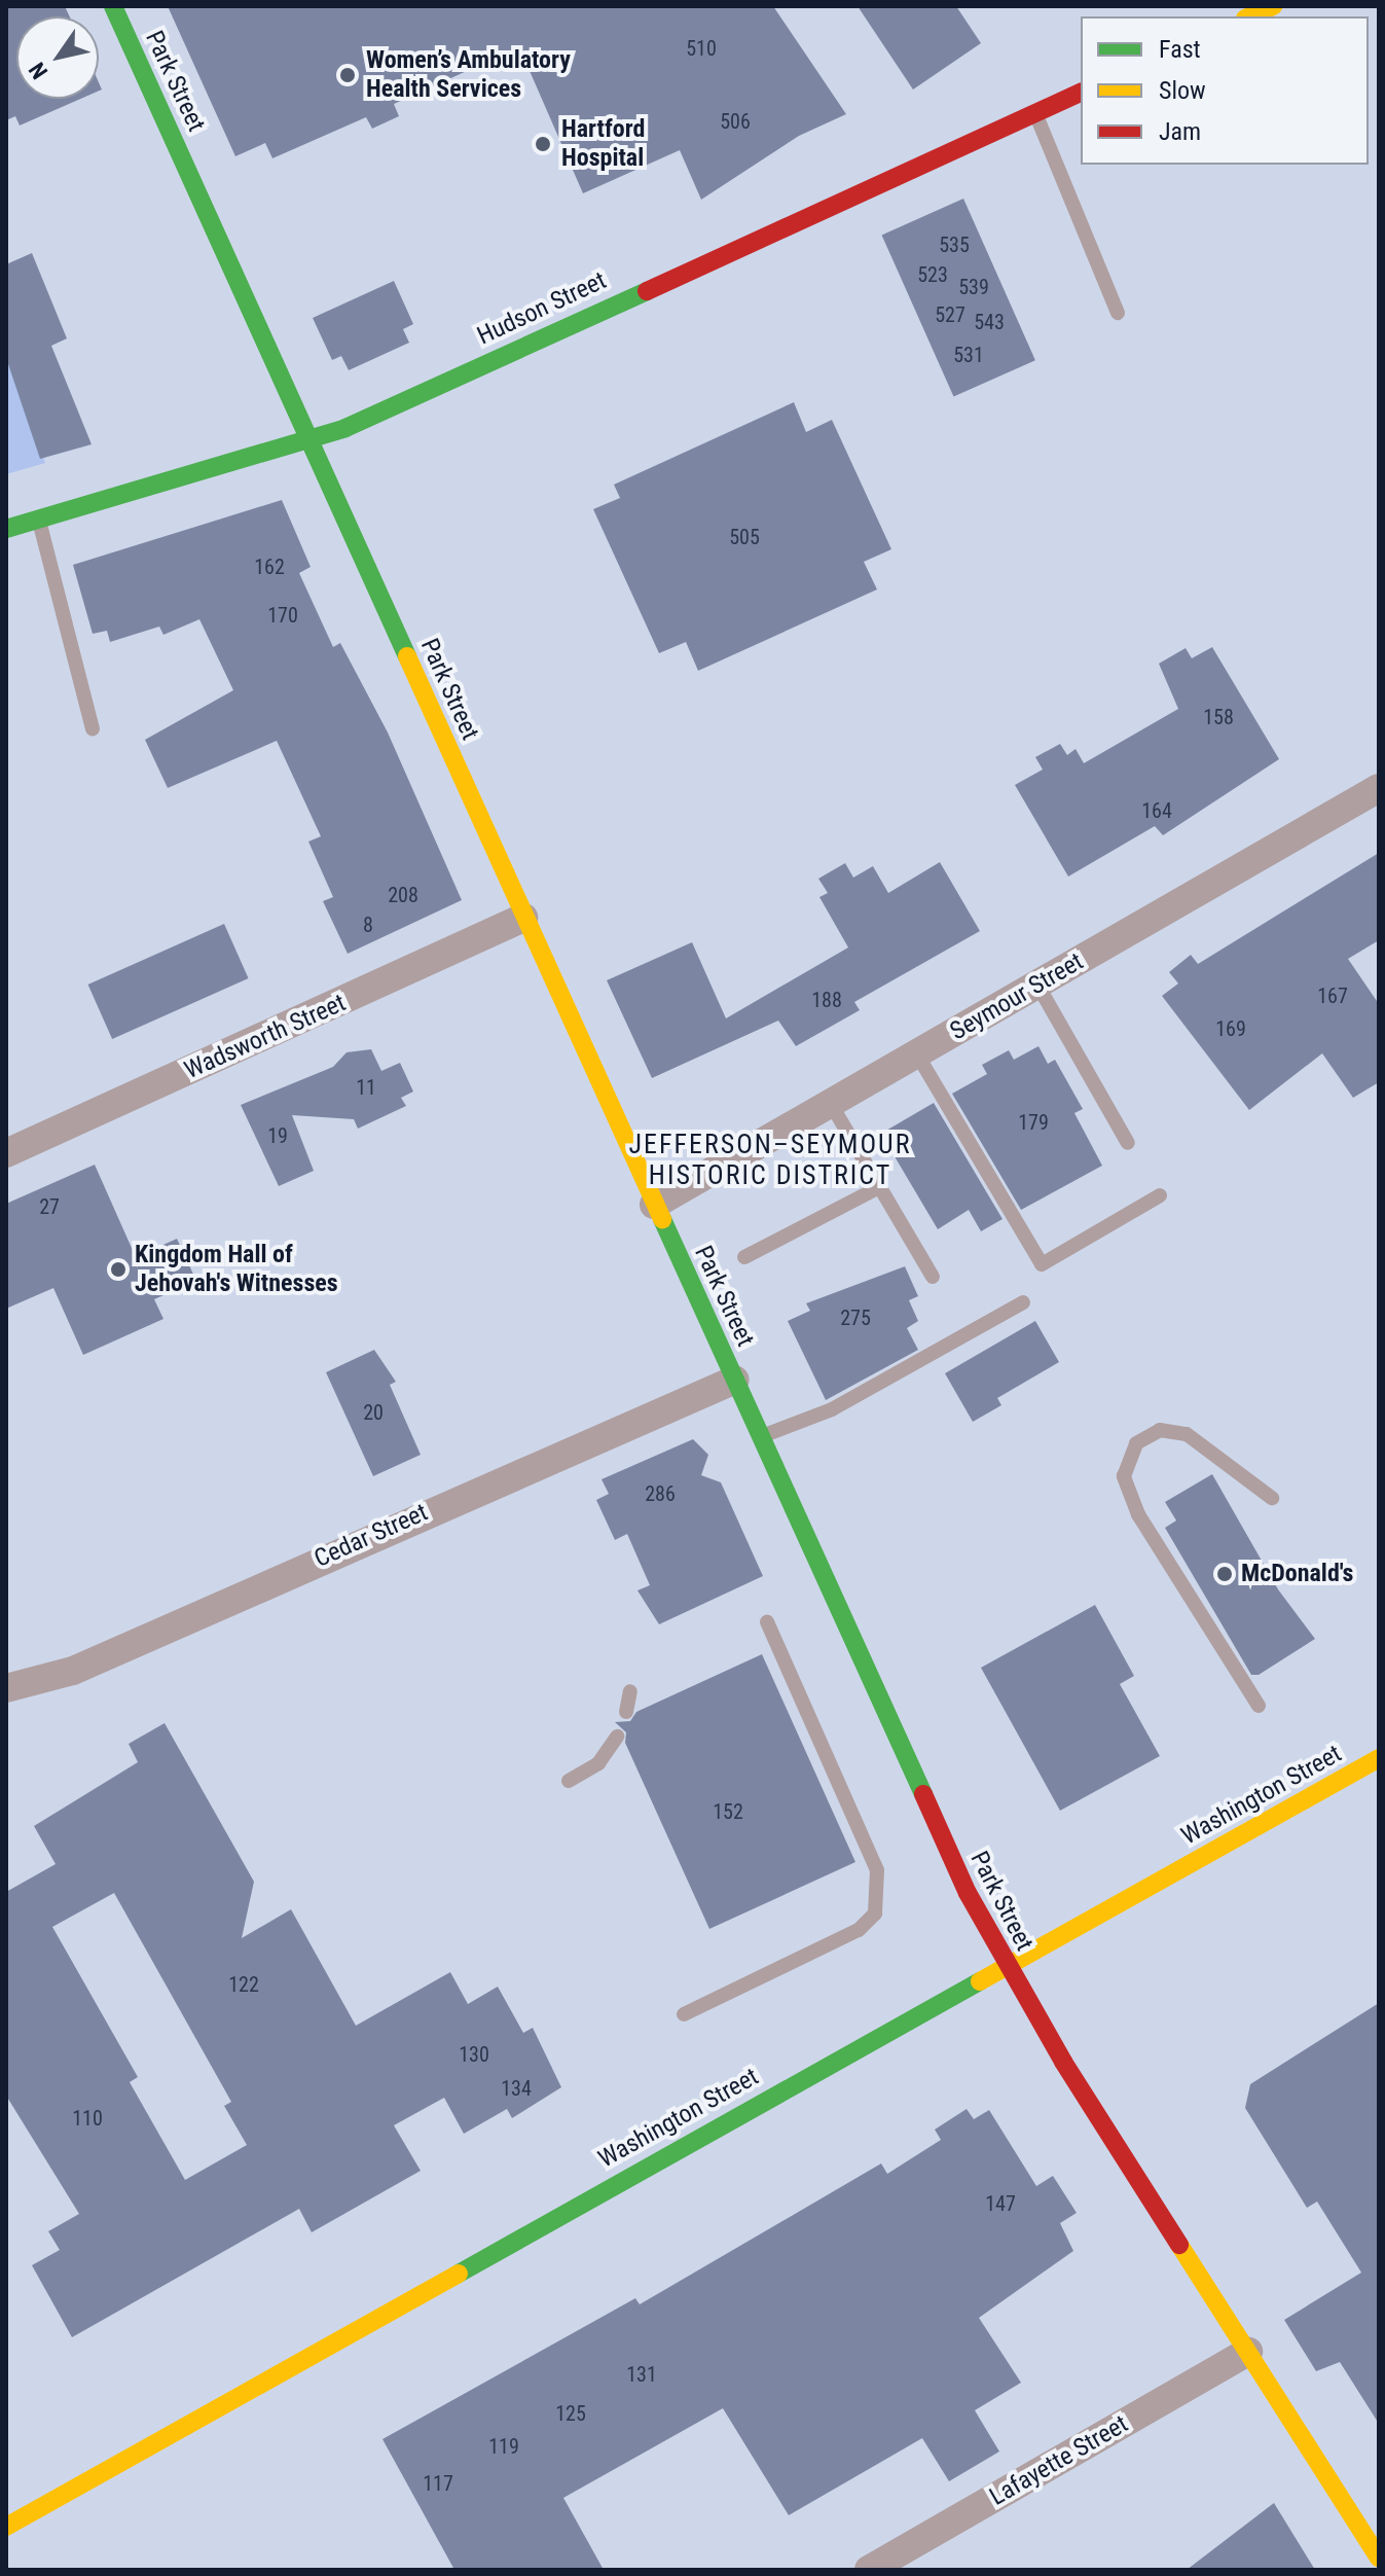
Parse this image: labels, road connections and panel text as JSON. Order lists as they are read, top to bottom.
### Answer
{
  "streets": {
    "main road": ["Park Street", "Hudson Street", "Washington Street"],
    "street": [
      "Seymour Street",
      "Wadsworth Street",
      "Cedar Street",
      "Lafayette Street"
    ]
  },
  "crossings": [
    ["Park Street", "Hudson Street"],
    ["Park Street", "Seymour Street"],
    ["Park Street", "Wadsworth Street"],
    ["Park Street", "Cedar Street"],
    ["Park Street", "Washington Street"],
    ["Park Street", "Lafayette Street"]
  ],
  "districts": ["JEFFERSON–SEYMOUR HISTORIC DISTRICT"],
  "places": [
    "Women’s Ambulatory Health Services",
    "Hartford Hospital",
    "Kingdom Hall of Jehovah's Witnesses",
    "McDonald's"
  ],
  "house_numbers": [
    "510",
    "506",
    "535",
    "523",
    "539",
    "527",
    "543",
    "531",
    "505",
    "162",
    "170",
    "158",
    "164",
    "208",
    "8",
    "167",
    "188",
    "169",
    "11",
    "179",
    "19",
    "27",
    "275",
    "20",
    "286",
    "152",
    "122",
    "130",
    "134",
    "110",
    "147",
    "131",
    "125",
    "119",
    "117"
  ],
  "legend": ["Fast", "Slow", "Jam"],
  "north": "bottom left"
}
